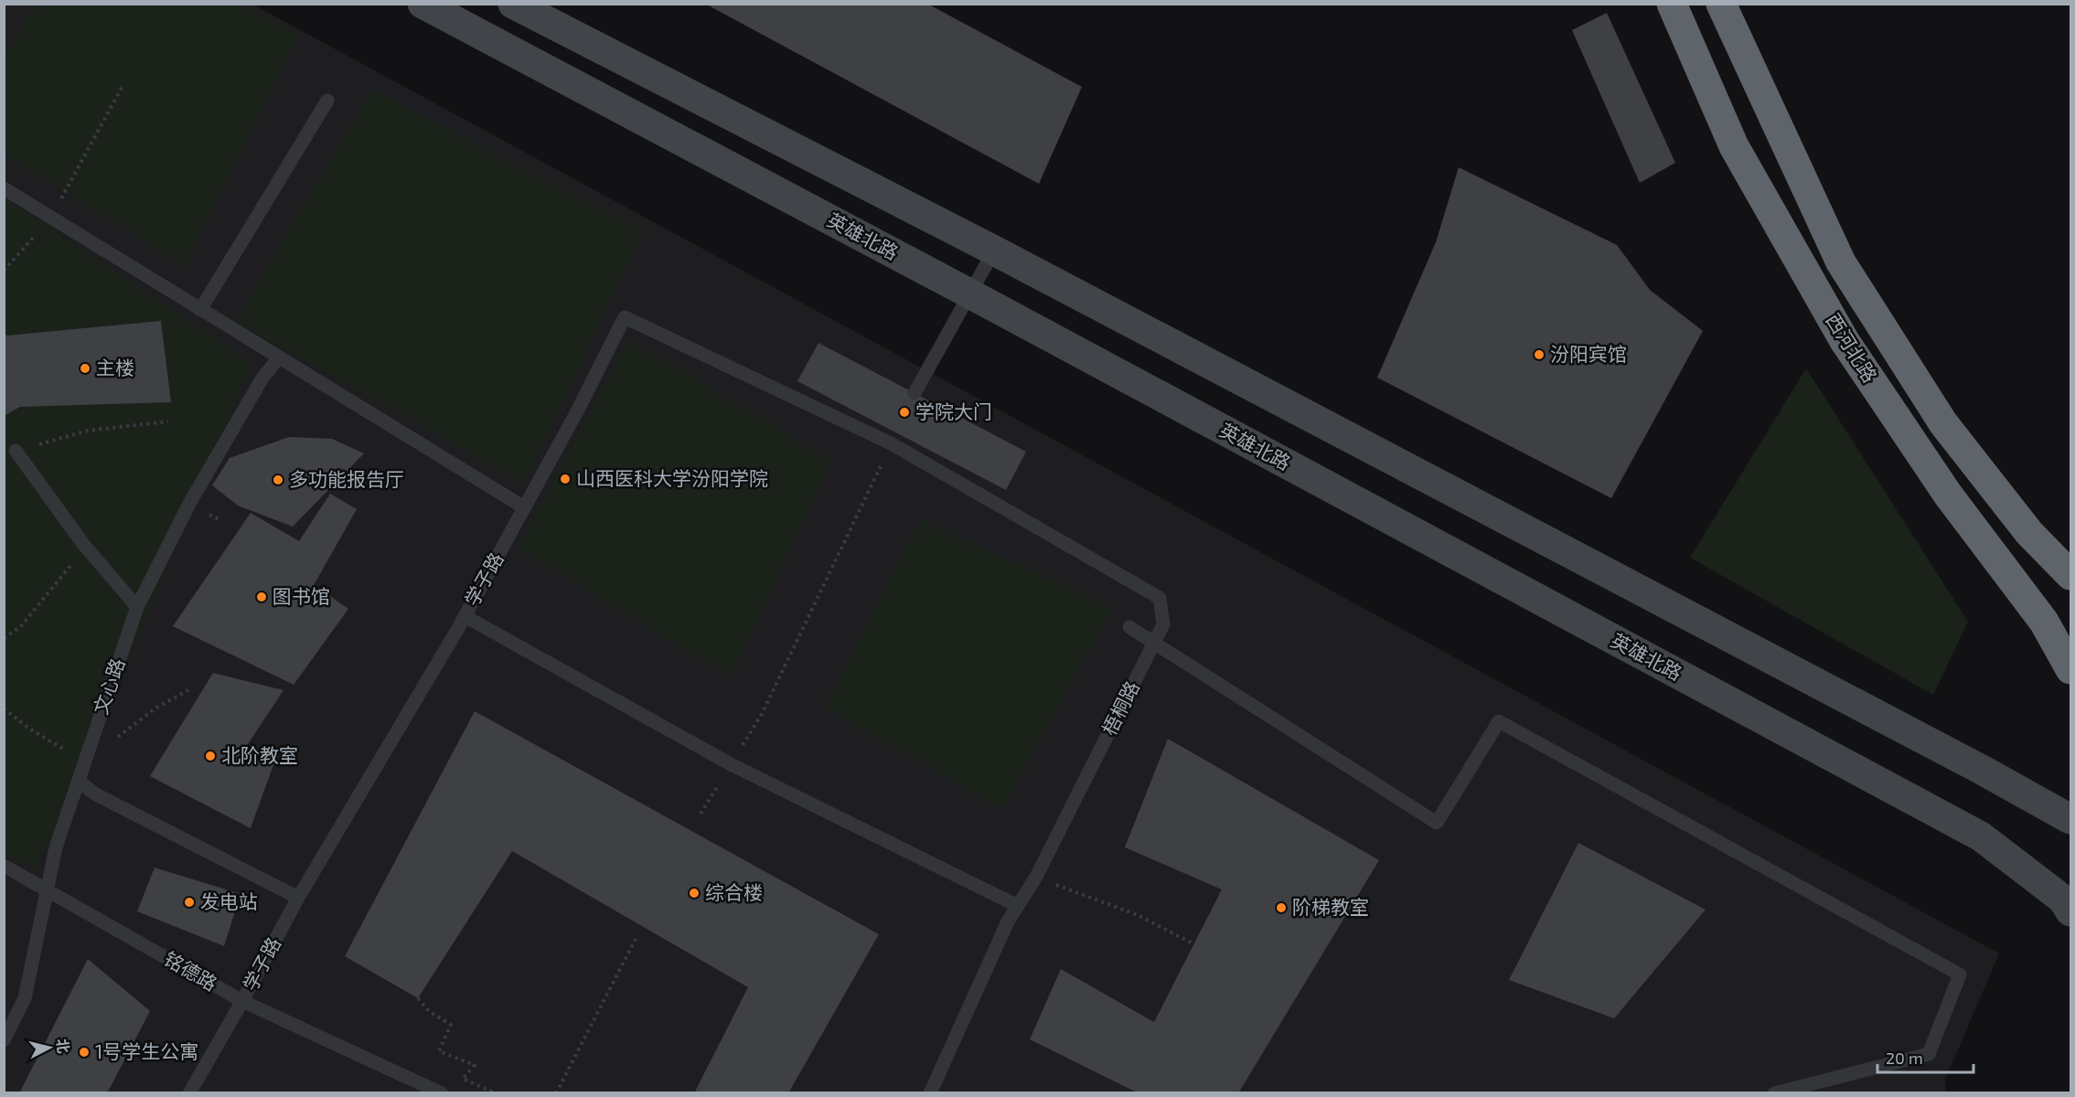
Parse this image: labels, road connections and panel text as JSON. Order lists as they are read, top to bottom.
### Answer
{
  "streets": {
    "highway": ["西河北路"],
    "main road": ["英雄北路"],
    "lane": [
      "学子路",
      "文心路",
      "梧桐路",
      "铭德路"
    ]
  },
  "crossings": [
    ["学子路", "梧桐路"],
    ["学子路", "铭德路"],
    ["文心路", "铭德路"]
  ],
  "places": [
    "汾阳宾馆",
    "主楼",
    "学院大门",
    "山西医科大学汾阳学院",
    "多功能报告厅",
    "图书馆",
    "北阶教室",
    "综合楼",
    "发电站",
    "阶梯教室",
    "1号学生公寓"
  ],
  "scale_bar": "20 m",
  "north": "right"
}
